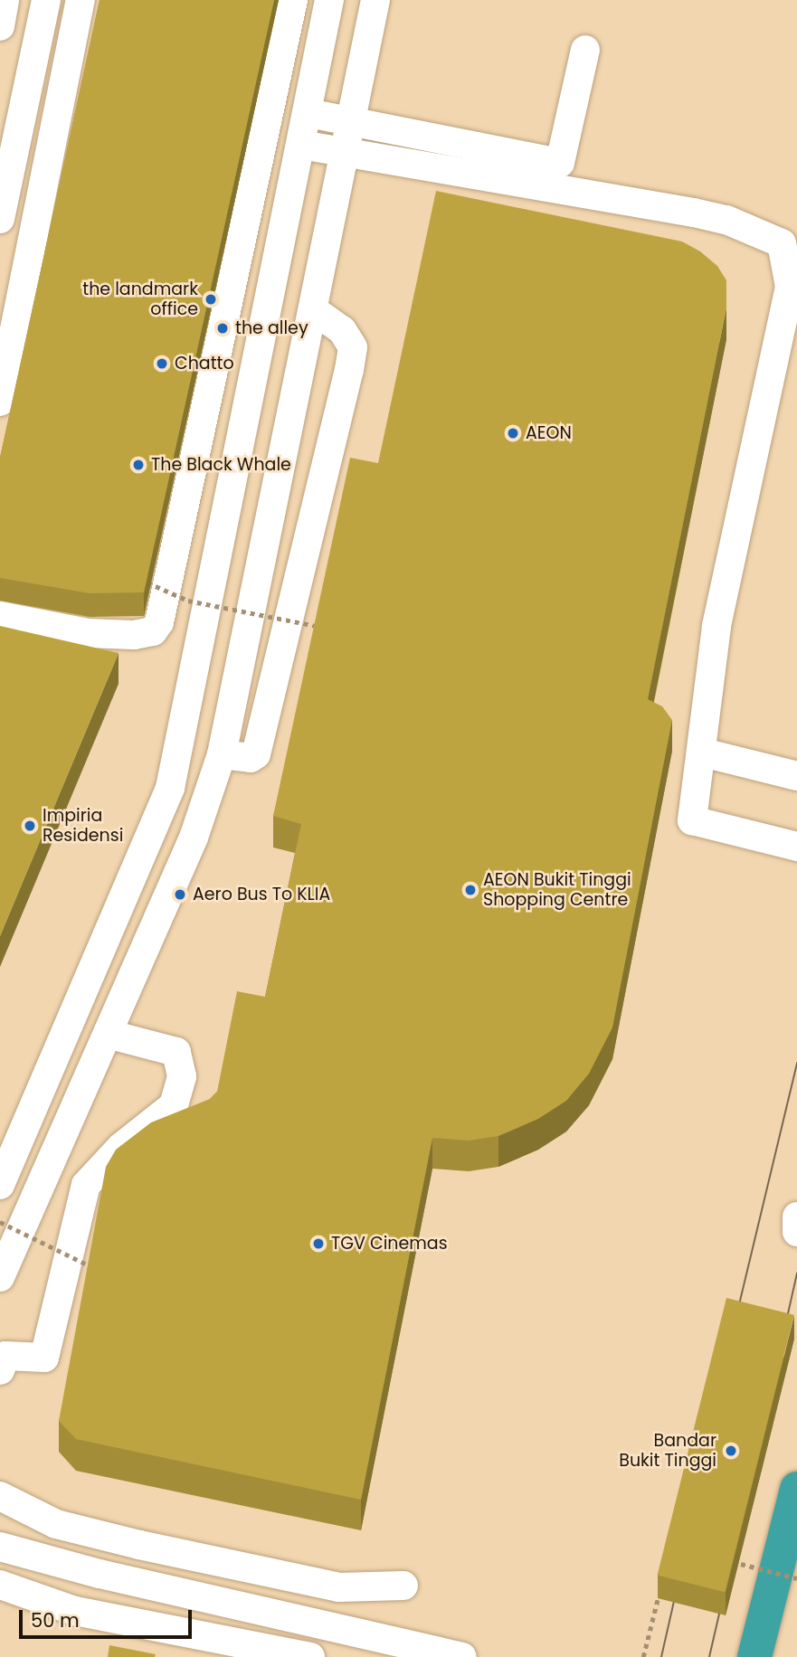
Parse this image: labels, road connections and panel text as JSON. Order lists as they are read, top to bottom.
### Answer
{
  "places": [
    "the landmark office",
    "the alley",
    "Chatto",
    "AEON",
    "The Black Whale",
    "Impiria Residensi",
    "AEON Bukit Tinggi Shopping Centre",
    "Aero Bus To KLIA",
    "TGV Cinemas",
    "Bandar Bukit Tinggi"
  ],
  "scale_bar": "50 m"
}
